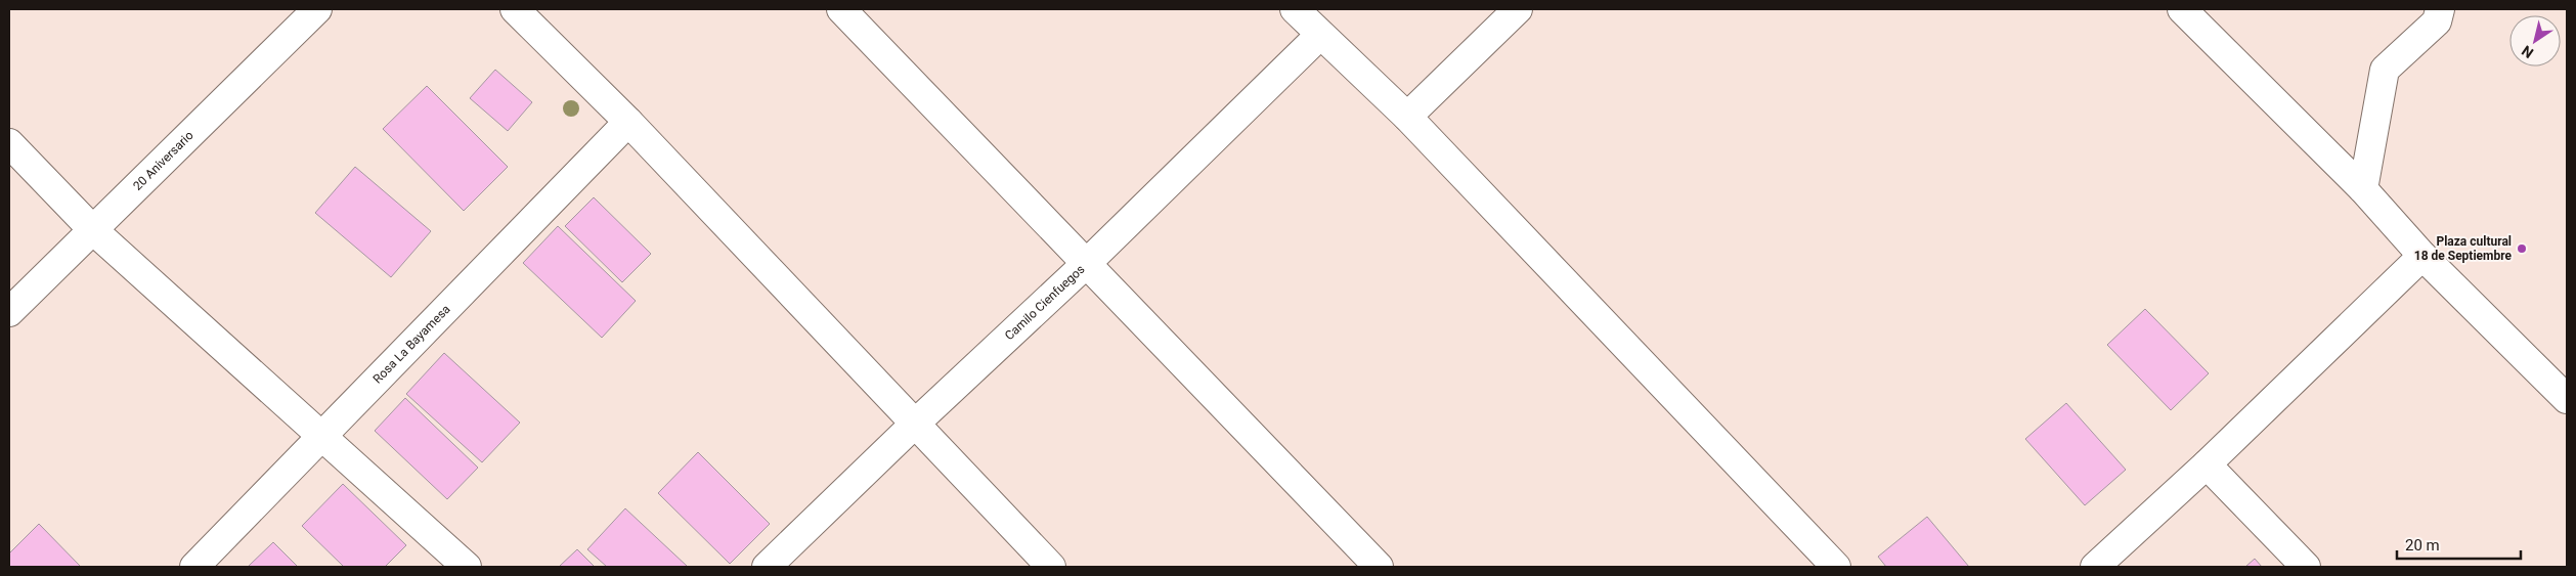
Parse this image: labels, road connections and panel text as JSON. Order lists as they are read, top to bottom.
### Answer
{
  "streets": {
    "street": ["20 Aniversario", "Camilo Cienfuegos", "Rosa La Bayamesa"]
  },
  "places": ["Plaza cultural 18 de Septiembre"],
  "scale_bar": "20 m",
  "north": "bottom left"
}
